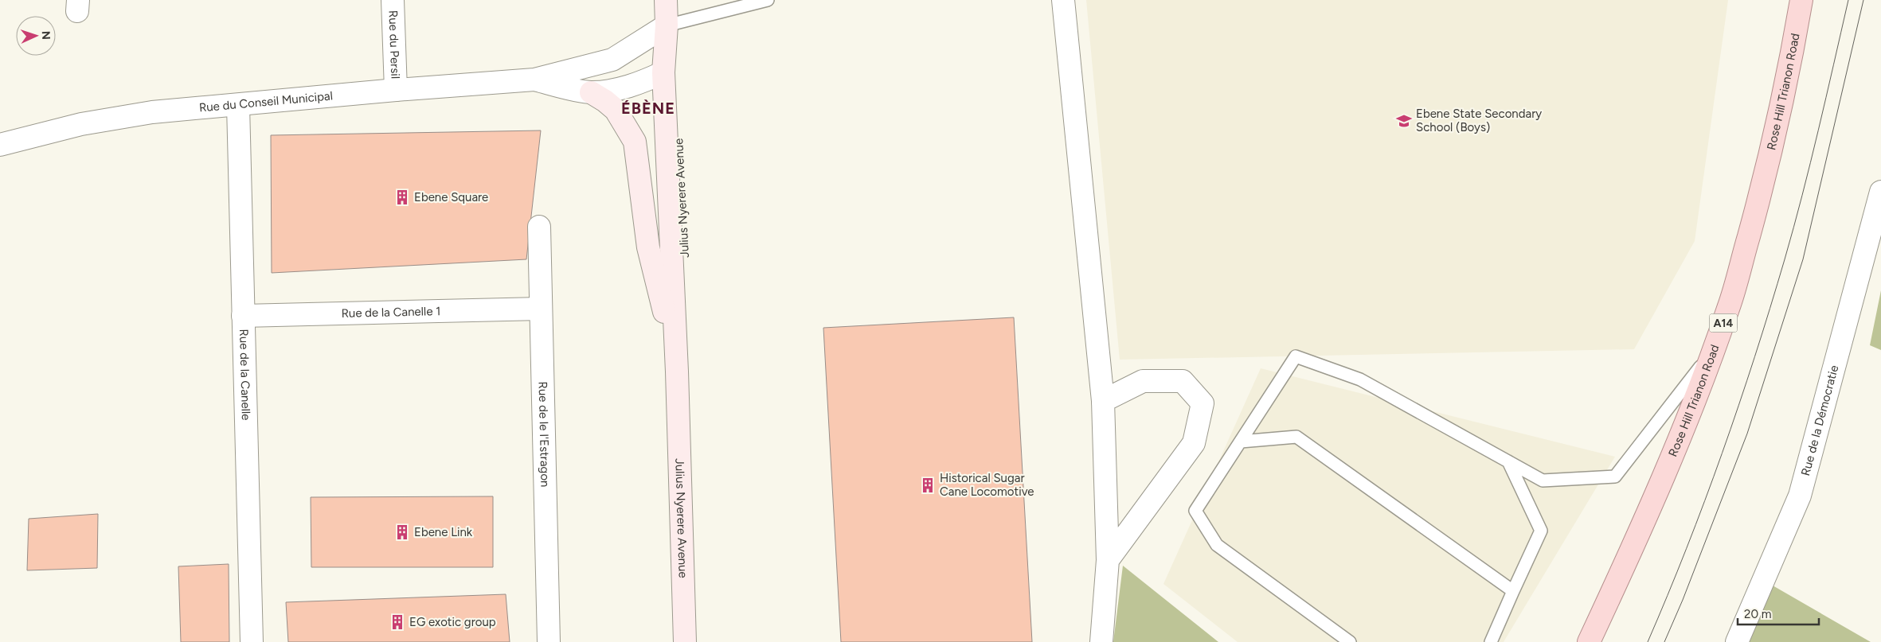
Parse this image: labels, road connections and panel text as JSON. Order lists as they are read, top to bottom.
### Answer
{
  "streets": {
    "main road": ["Rose Hill Trianon Road", "Julius Nyerere Avenue", "A14"],
    "street": [
      "Rue du Persil",
      "Rue du Conseil Municipal",
      "Rue de la Canelle 1",
      "Rue de la Canelle",
      "Rue de la Démocratie",
      "Rue de le I'Estragon"
    ]
  },
  "crossings": [
    ["Rue du Persil", "Rue du Conseil Municipal"],
    ["Rue du Conseil Municipal", "Rue de la Canelle"],
    ["Rue de la Canelle 1", "Rue de la Canelle"],
    ["Rue de la Canelle 1", "Rue de le I'Estragon"]
  ],
  "districts": ["ÉBÈNE"],
  "places": {
    "school or university": ["Ebene State Secondary School (Boys)"],
    "building": [
      "Ebene Square",
      "Historical Sugar Cane Locomotive",
      "Ebene Link",
      "EG exotic group"
    ]
  },
  "scale_bar": "20 m",
  "north": "right"
}
